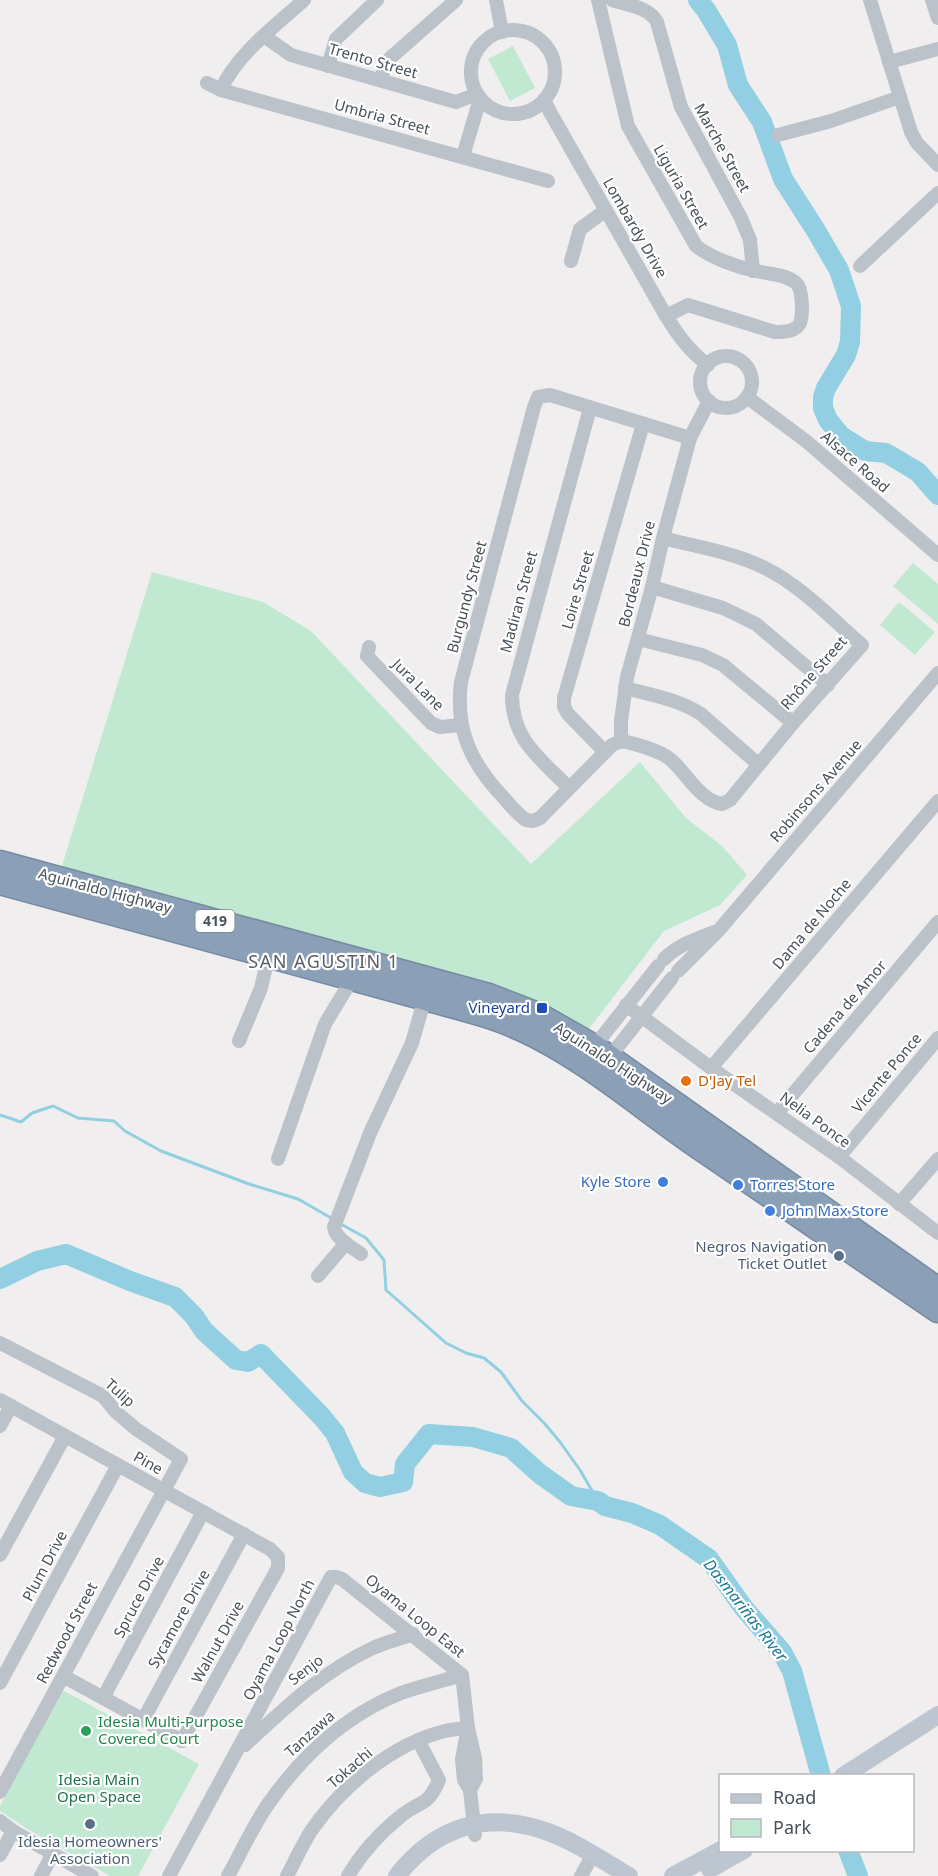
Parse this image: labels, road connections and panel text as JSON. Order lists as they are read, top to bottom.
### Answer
{
  "streets": {
    "highway": ["Aguinaldo Highway", "419"],
    "street": [
      "Trento Street",
      "Umbria Street",
      "Marche Street",
      "Liguria Street",
      "Lombardy Drive",
      "Alsace Road",
      "Bordeaux Drive",
      "Loire Street",
      "Burgundy Street",
      "Madiran Street",
      "Rhône Street",
      "Jura Lane",
      "Robinsons Avenue",
      "Dama de Noche",
      "Cadena de Amor",
      "Vicente Ponce",
      "Nelia Ponce",
      "Tulip",
      "Pine",
      "Plum Drive",
      "Spruce Drive",
      "Oyama Loop East",
      "Sycamore Drive",
      "Redwood Street",
      "Oyama Loop North",
      "Walnut Drive",
      "Senjo",
      "Tanzawa",
      "Tokachi"
    ]
  },
  "crossings": [
    ["Trento Street", "Lombardy Drive"],
    ["Marche Street", "Liguria Street"],
    ["Liguria Street", "Lombardy Drive"],
    ["Lombardy Drive", "Alsace Road"],
    ["Lombardy Drive", "Bordeaux Drive"],
    ["Alsace Road", "Bordeaux Drive"],
    ["Bordeaux Drive", "Burgundy Street"],
    ["Bordeaux Drive", "Rhône Street"],
    ["Loire Street", "Burgundy Street"],
    ["Burgundy Street", "Madiran Street"],
    ["Burgundy Street", "Rhône Street"],
    ["Burgundy Street", "Jura Lane"],
    ["Robinsons Avenue", "Aguinaldo Highway"],
    ["Robinsons Avenue", "Nelia Ponce"],
    ["Dama de Noche", "Nelia Ponce"],
    ["Cadena de Amor", "Nelia Ponce"],
    ["Vicente Ponce", "Nelia Ponce"],
    ["Tulip", "Pine"],
    ["Tulip", "Redwood Street"],
    ["Pine", "Plum Drive"],
    ["Pine", "Spruce Drive"],
    ["Pine", "Sycamore Drive"],
    ["Pine", "Redwood Street"],
    ["Pine", "Walnut Drive"],
    ["Oyama Loop East", "Oyama Loop North"],
    ["Oyama Loop East", "Senjo"],
    ["Oyama Loop East", "Tanzawa"],
    ["Oyama Loop East", "Tokachi"],
    ["Sycamore Drive", "Walnut Drive"],
    ["Oyama Loop North", "Senjo"]
  ],
  "districts": ["SAN AGUSTIN 1"],
  "water": ["Dasmariñas River"],
  "parks": ["Idesia Main Open Space"],
  "places": {
    "transit": ["Vineyard"],
    "other": [
      "D'Jay Tel",
      "Kyle Store",
      "Torres Store",
      "John Max Store",
      "Negros Navigation Ticket Outlet",
      "Idesia Multi-Purpose Covered Court",
      "Idesia Homeowners' Association"
    ]
  },
  "legend": ["Road", "Park"]
}
